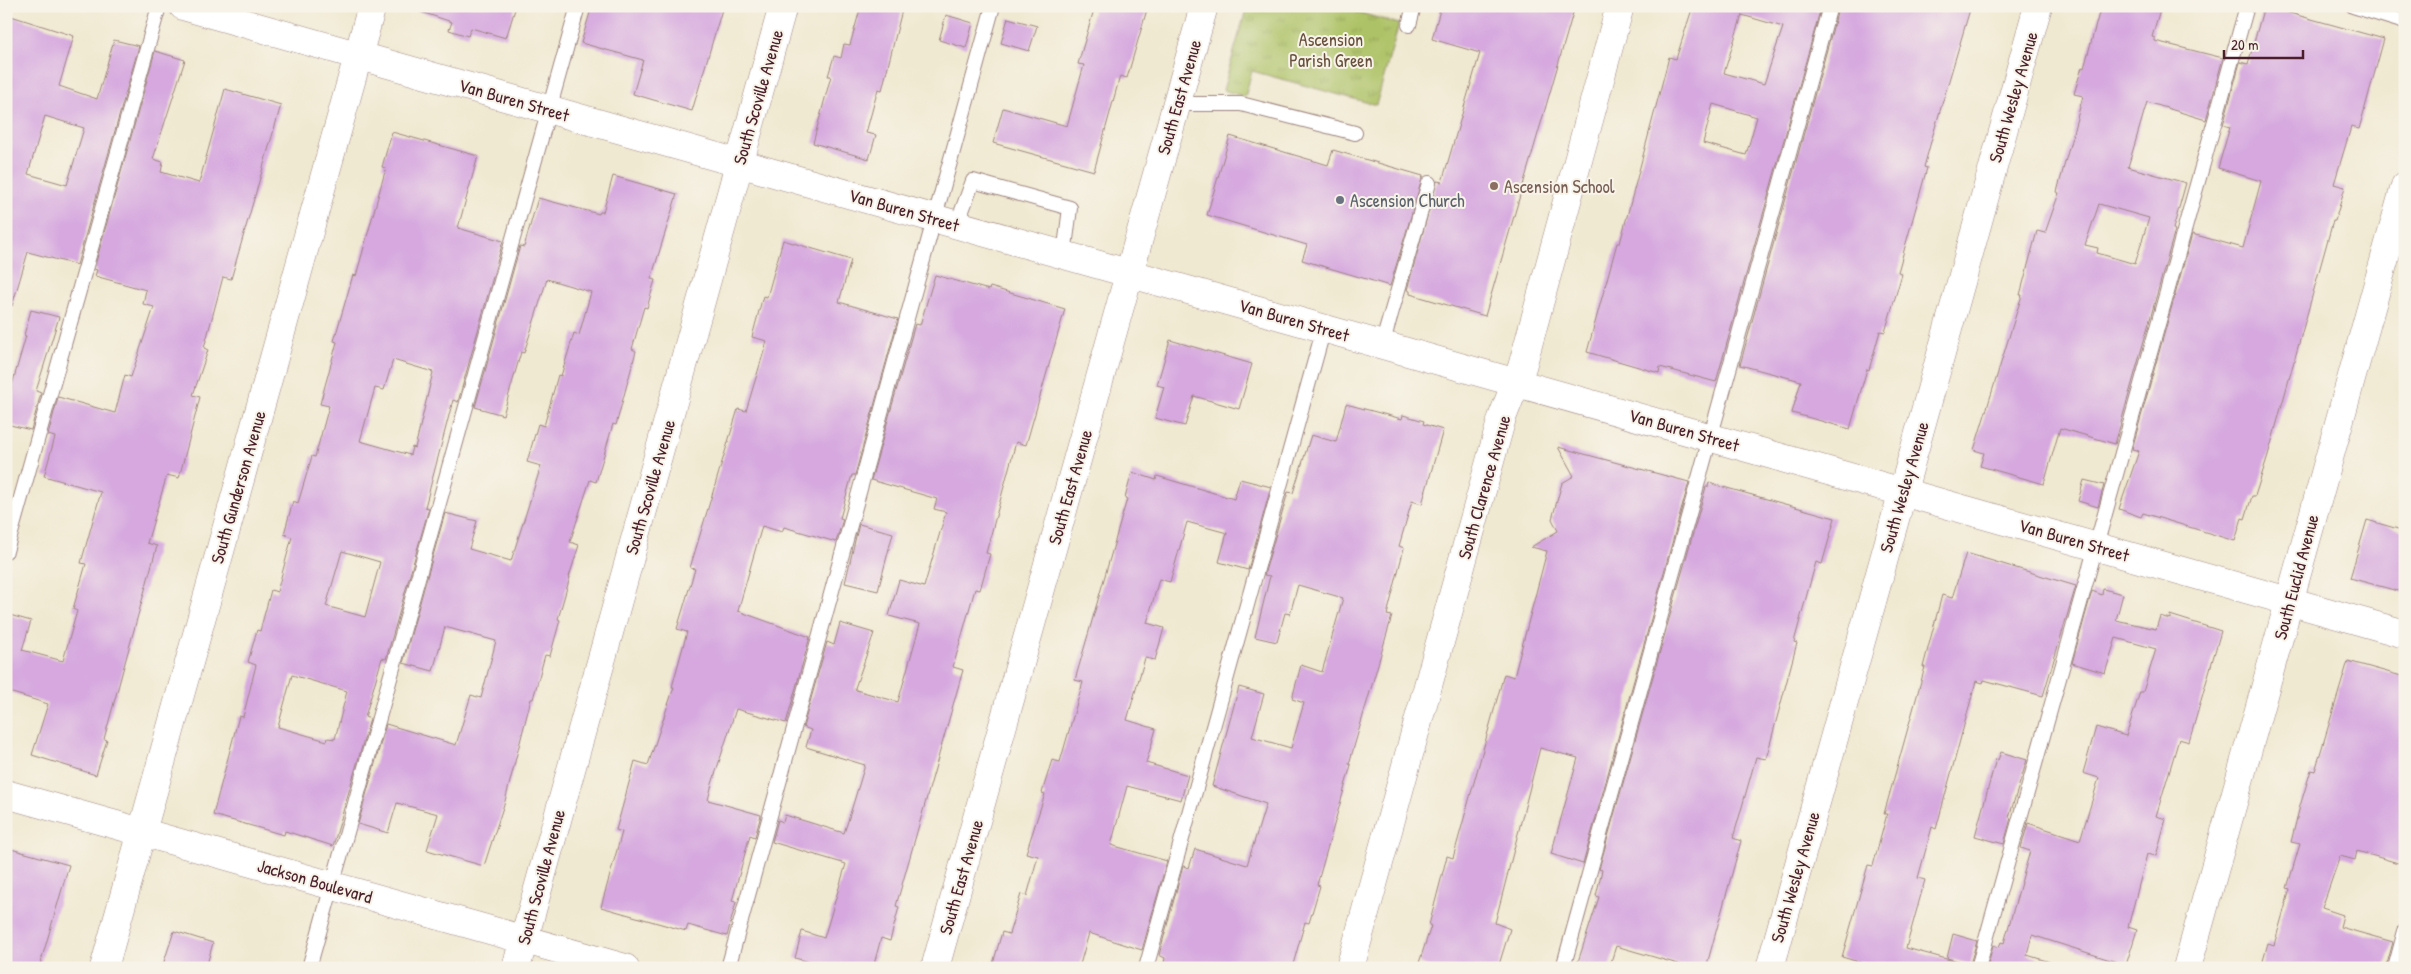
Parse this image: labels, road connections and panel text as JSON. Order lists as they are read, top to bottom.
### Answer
{
  "streets": {
    "street": [
      "South Scoville Avenue",
      "South East Avenue",
      "South Wesley Avenue",
      "Van Buren Street",
      "South Gunderson Avenue",
      "South Clarence Avenue",
      "South Euclid Avenue",
      "Jackson Boulevard"
    ]
  },
  "crossings": [
    ["South Scoville Avenue", "Van Buren Street"],
    ["South Scoville Avenue", "Jackson Boulevard"],
    ["South East Avenue", "Van Buren Street"],
    ["South Wesley Avenue", "Van Buren Street"],
    ["Van Buren Street", "South Gunderson Avenue"],
    ["Van Buren Street", "South Clarence Avenue"],
    ["Van Buren Street", "South Euclid Avenue"],
    ["South Gunderson Avenue", "Jackson Boulevard"]
  ],
  "parks": ["Ascension Parish Green"],
  "places": ["Ascension School", "Ascension Church"],
  "scale_bar": "20 m"
}
